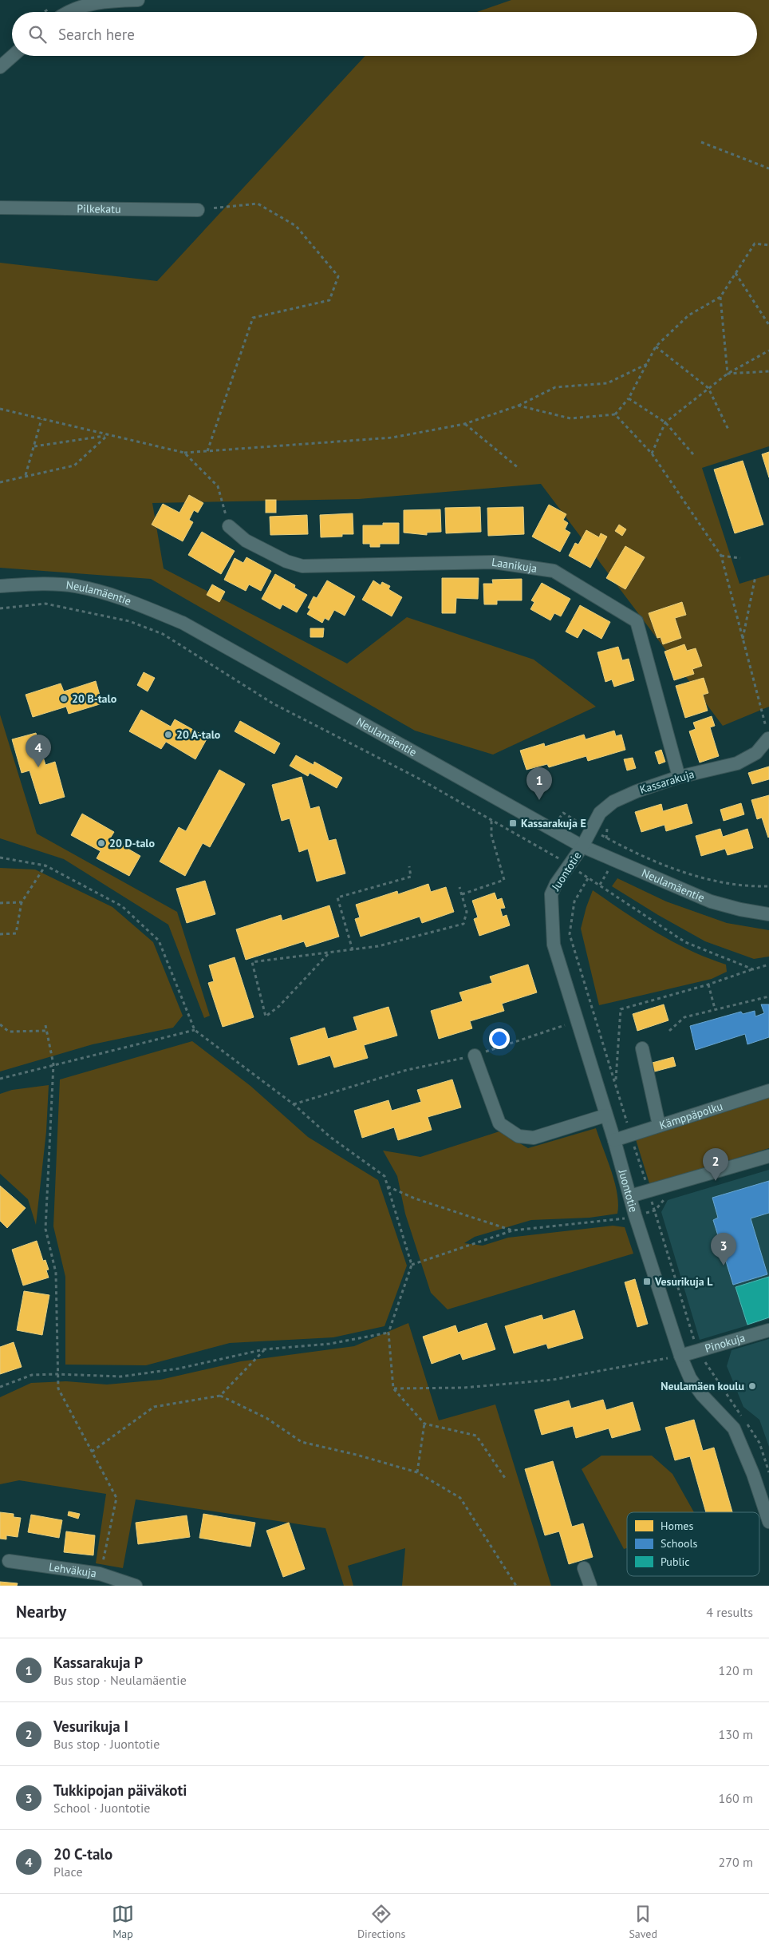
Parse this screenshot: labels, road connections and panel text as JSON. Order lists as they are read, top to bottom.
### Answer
{
  "streets": {
    "street": [
      "Pilkekatu",
      "Laanikuja",
      "Neulamäentie",
      "Kassarakuja",
      "Juontotie",
      "Kämppäpolku",
      "Pinokuja",
      "Lehväkuja"
    ]
  },
  "crossings": [
    ["Laanikuja", "Kassarakuja"],
    ["Neulamäentie", "Kassarakuja"],
    ["Neulamäentie", "Juontotie"],
    ["Kassarakuja", "Juontotie"],
    ["Juontotie", "Kämppäpolku"],
    ["Juontotie", "Pinokuja"]
  ],
  "places": {
    "other": [
      "20 B-talo",
      "20 A-talo",
      "20 D-talo",
      "Neulamäen koulu"
    ],
    "transit": ["Kassarakuja E", "Vesurikuja L"]
  },
  "legend": ["Homes", "Schools", "Public"],
  "page": {
    "search": "Search here",
    "pins": [
      "4",
      "1",
      "2",
      "3"
    ],
    "heading": ["Nearby", "4 results"],
    "list": [
      {
        "mark": "1",
        "name": "Kassarakuja P",
        "note": "Bus stop · Neulamäentie",
        "value": "120 m"
      },
      {
        "mark": "2",
        "name": "Vesurikuja I",
        "note": "Bus stop · Juontotie",
        "value": "130 m"
      },
      {
        "mark": "3",
        "name": "Tukkipojan päiväkoti",
        "note": "School · Juontotie",
        "value": "160 m"
      },
      {
        "mark": "4",
        "name": "20 C-talo",
        "note": "Place",
        "value": "270 m"
      }
    ],
    "nav": ["Map", "Directions", "Saved"]
  }
}
